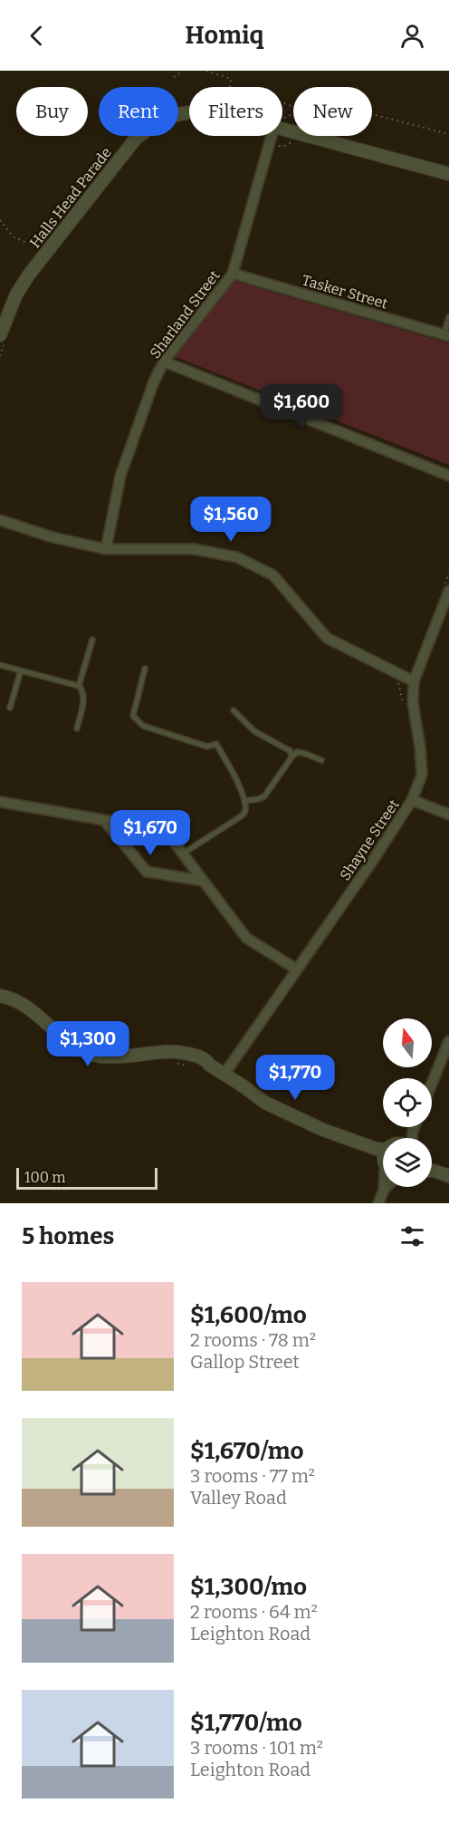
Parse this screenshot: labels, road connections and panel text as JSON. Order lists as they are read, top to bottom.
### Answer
{
  "streets": {
    "street": [
      "Halls Head Parade",
      "Tasker Street",
      "Sharland Street",
      "Shayne Street"
    ]
  },
  "crossings": [
    ["Tasker Street", "Sharland Street"]
  ],
  "scale_bar": "100 m",
  "north": "top",
  "page": {
    "header": "Homiq",
    "chip": [
      "Buy",
      "Rent",
      "Filters",
      "New"
    ],
    "price": [
      "$1,600",
      "$1,560",
      "$1,670",
      "$1,300",
      "$1,770"
    ],
    "scale": "100 m",
    "heading": "5 homes",
    "list": [
      {
        "name": "$1,600/mo",
        "note": "2 rooms · 78 m² · Gallop Street"
      },
      {
        "name": "$1,670/mo",
        "note": "3 rooms · 77 m² · Valley Road"
      },
      {
        "name": "$1,300/mo",
        "note": "2 rooms · 64 m² · Leighton Road"
      },
      {
        "name": "$1,770/mo",
        "note": "3 rooms · 101 m² · Leighton Road"
      }
    ]
  }
}
